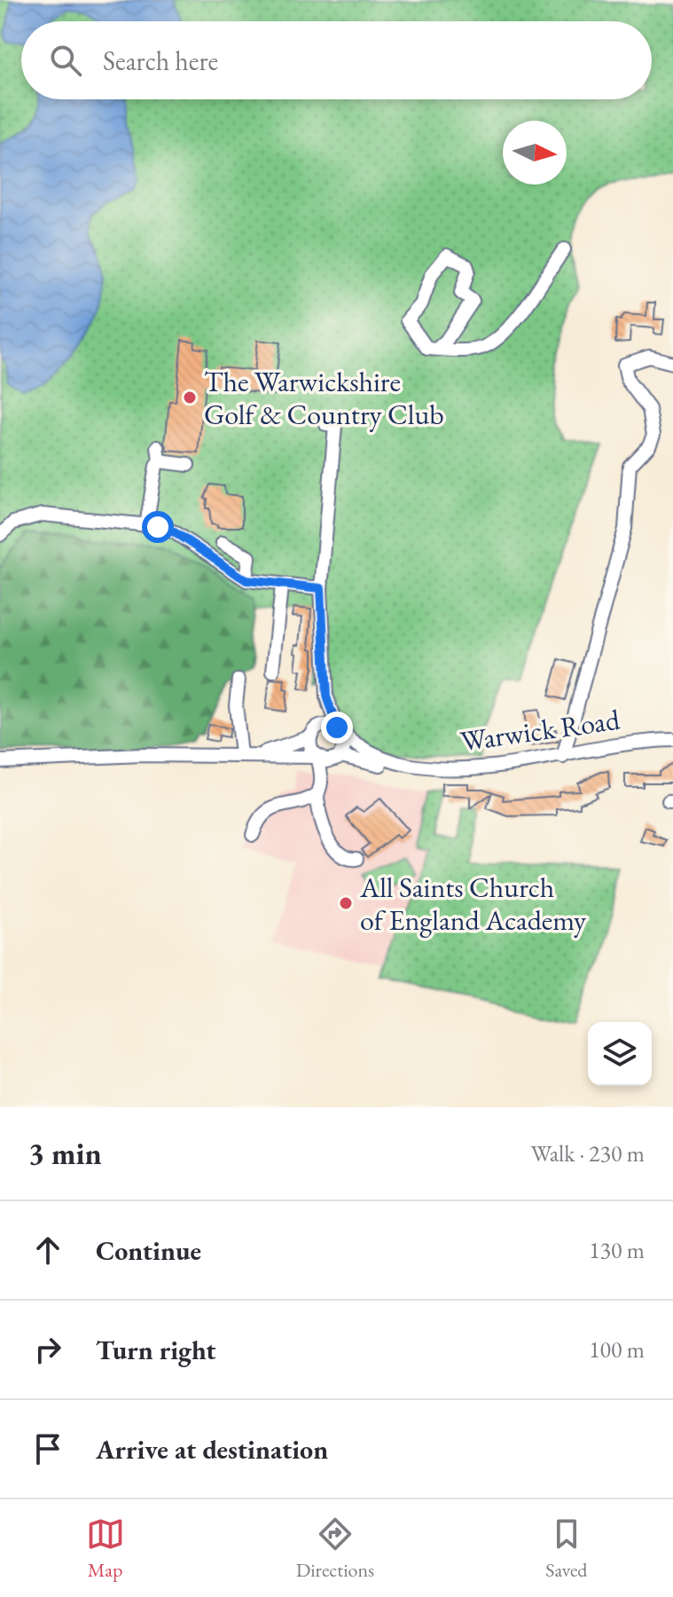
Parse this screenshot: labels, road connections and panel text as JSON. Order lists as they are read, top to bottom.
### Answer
{
  "streets": {
    "street": ["Warwick Road"]
  },
  "places": ["The Warwickshire Golf & Country Club", "All Saints Church of England Academy"],
  "north": "right",
  "page": {
    "search": "Search here",
    "heading": ["3 min", "Walk · 230 m"],
    "list": [
      ["Continue", "130 m"],
      ["Turn right", "100 m"],
      "Arrive at destination"
    ],
    "nav": ["Map", "Directions", "Saved"]
  }
}
